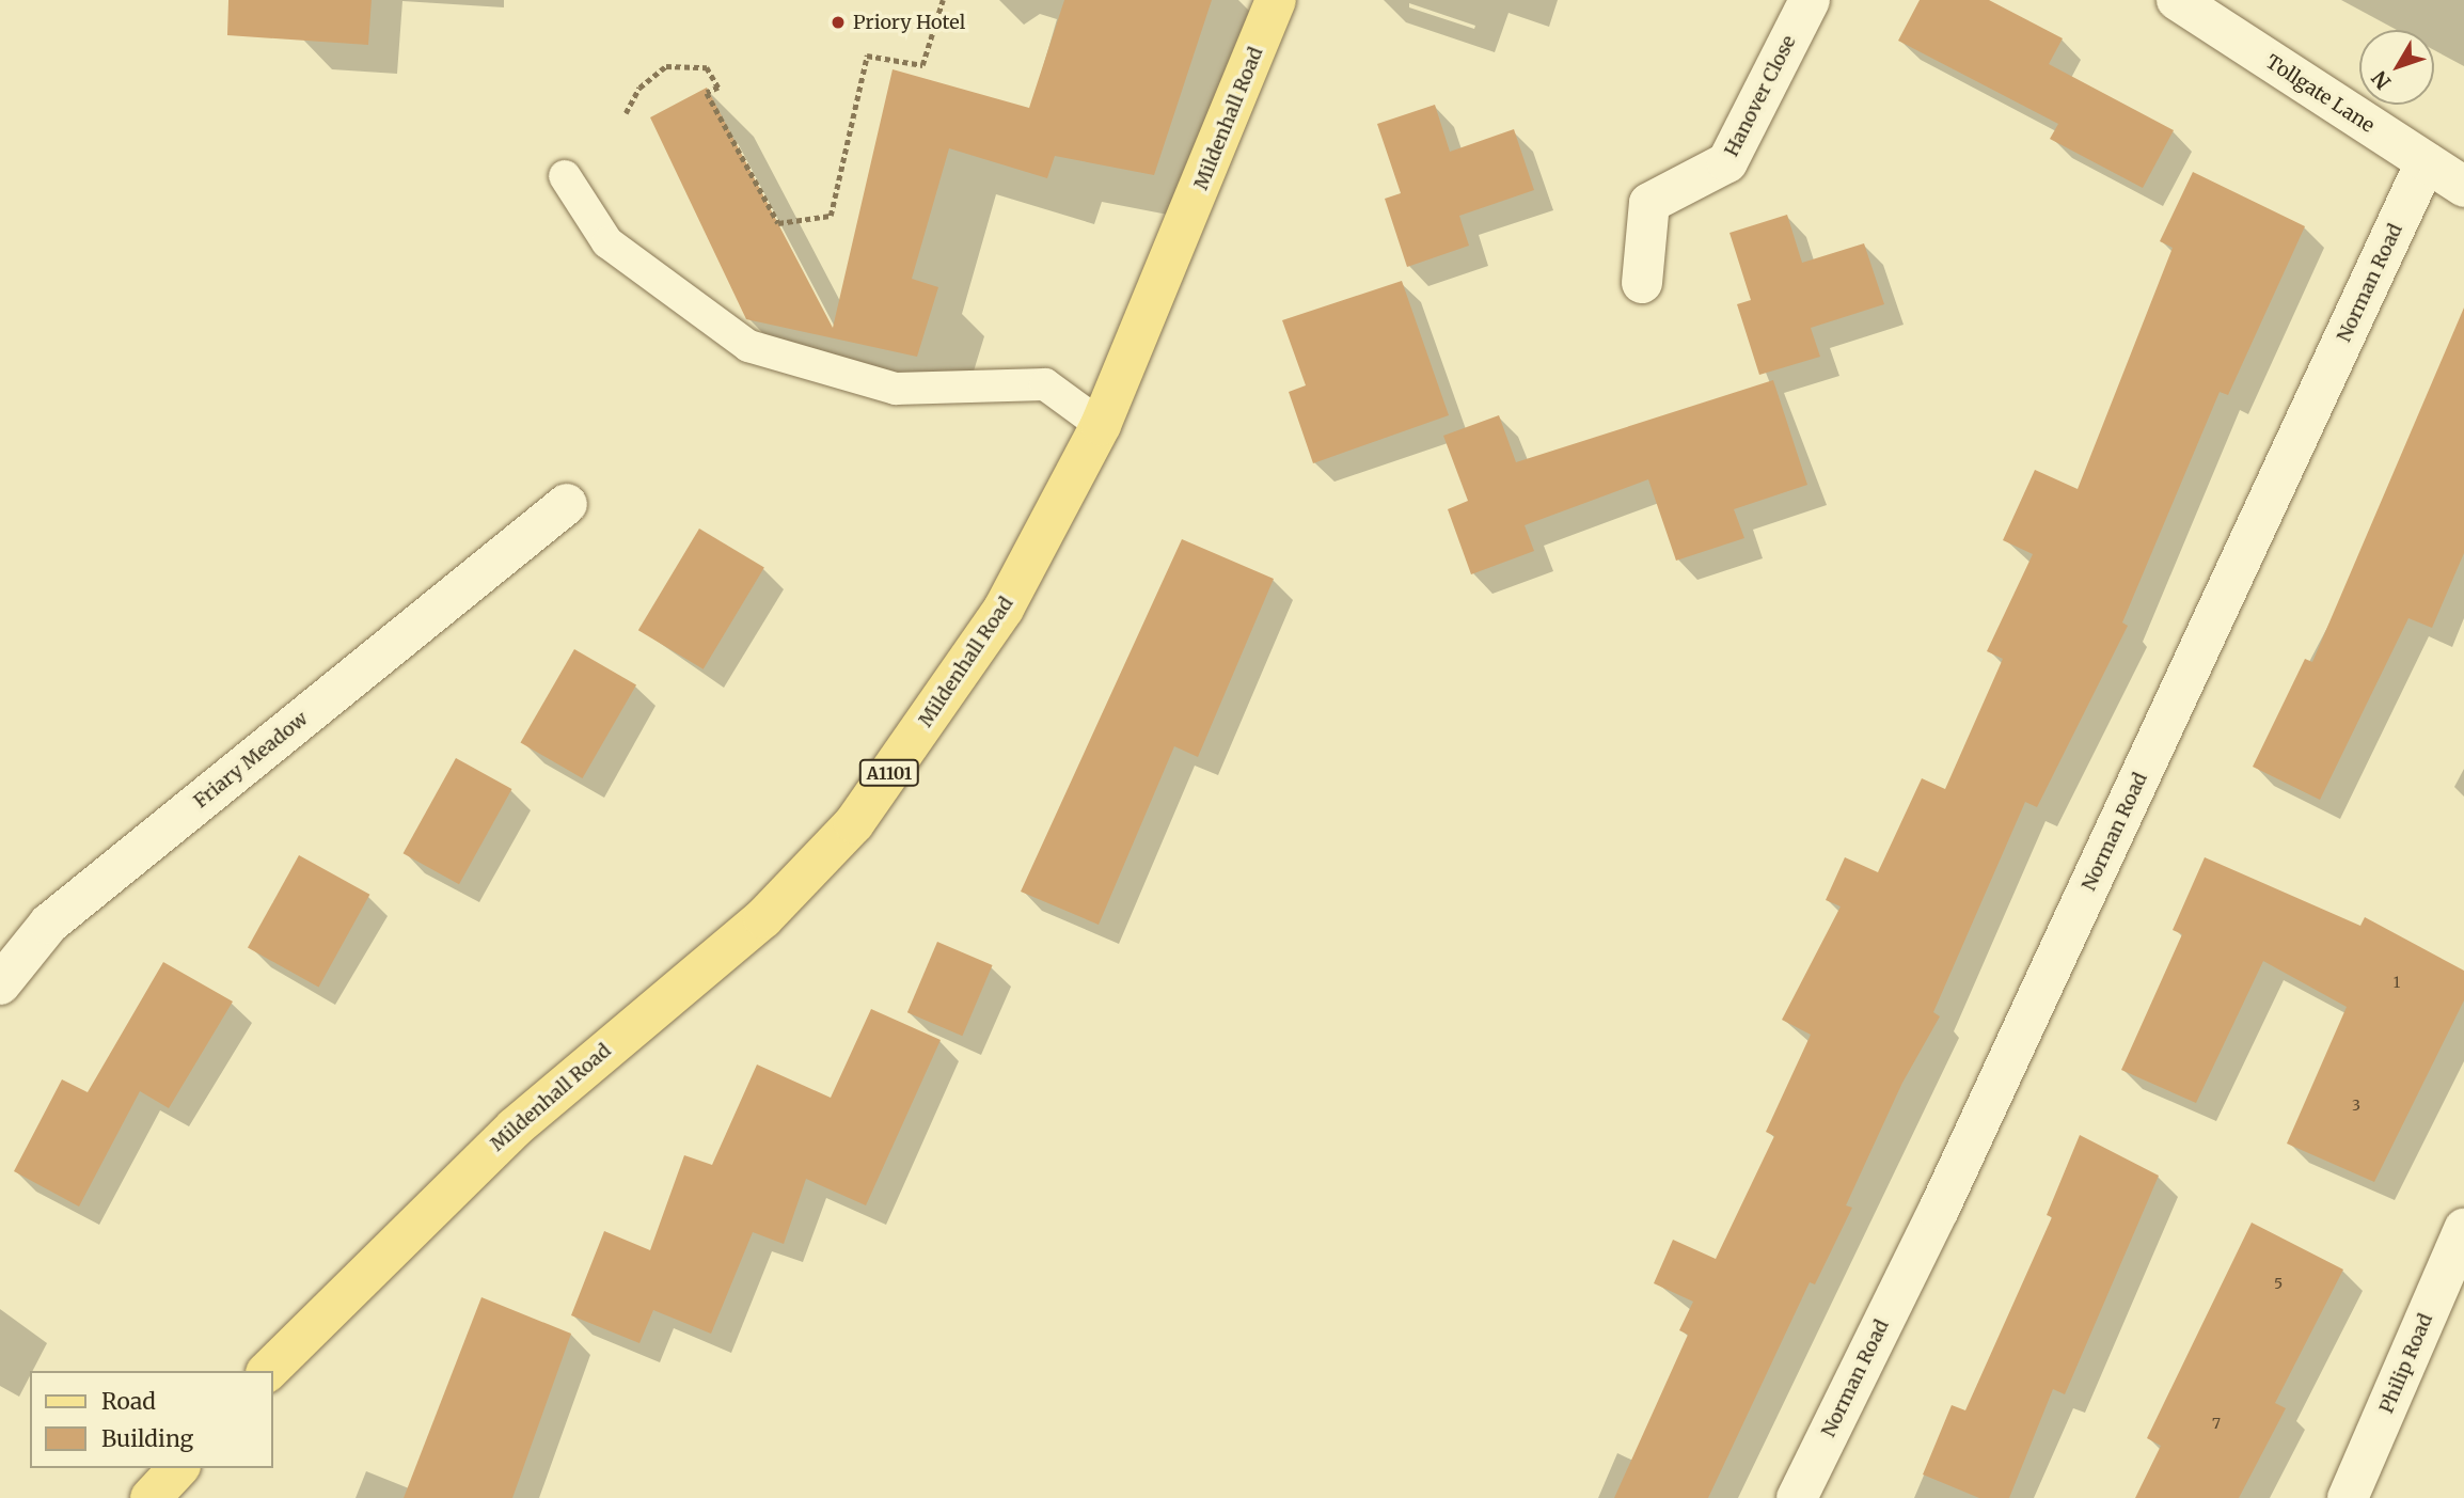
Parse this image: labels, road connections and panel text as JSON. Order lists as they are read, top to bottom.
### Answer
{
  "streets": {
    "main road": ["Mildenhall Road", "A1101"],
    "street": [
      "Tollgate Lane",
      "Hanover Close",
      "Norman Road",
      "Friary Meadow",
      "Philip Road"
    ]
  },
  "crossings": [
    ["Tollgate Lane", "Norman Road"]
  ],
  "places": ["Priory Hotel"],
  "house_numbers": [
    "1",
    "3",
    "5",
    "7"
  ],
  "legend": ["Road", "Building"],
  "north": "bottom left"
}
